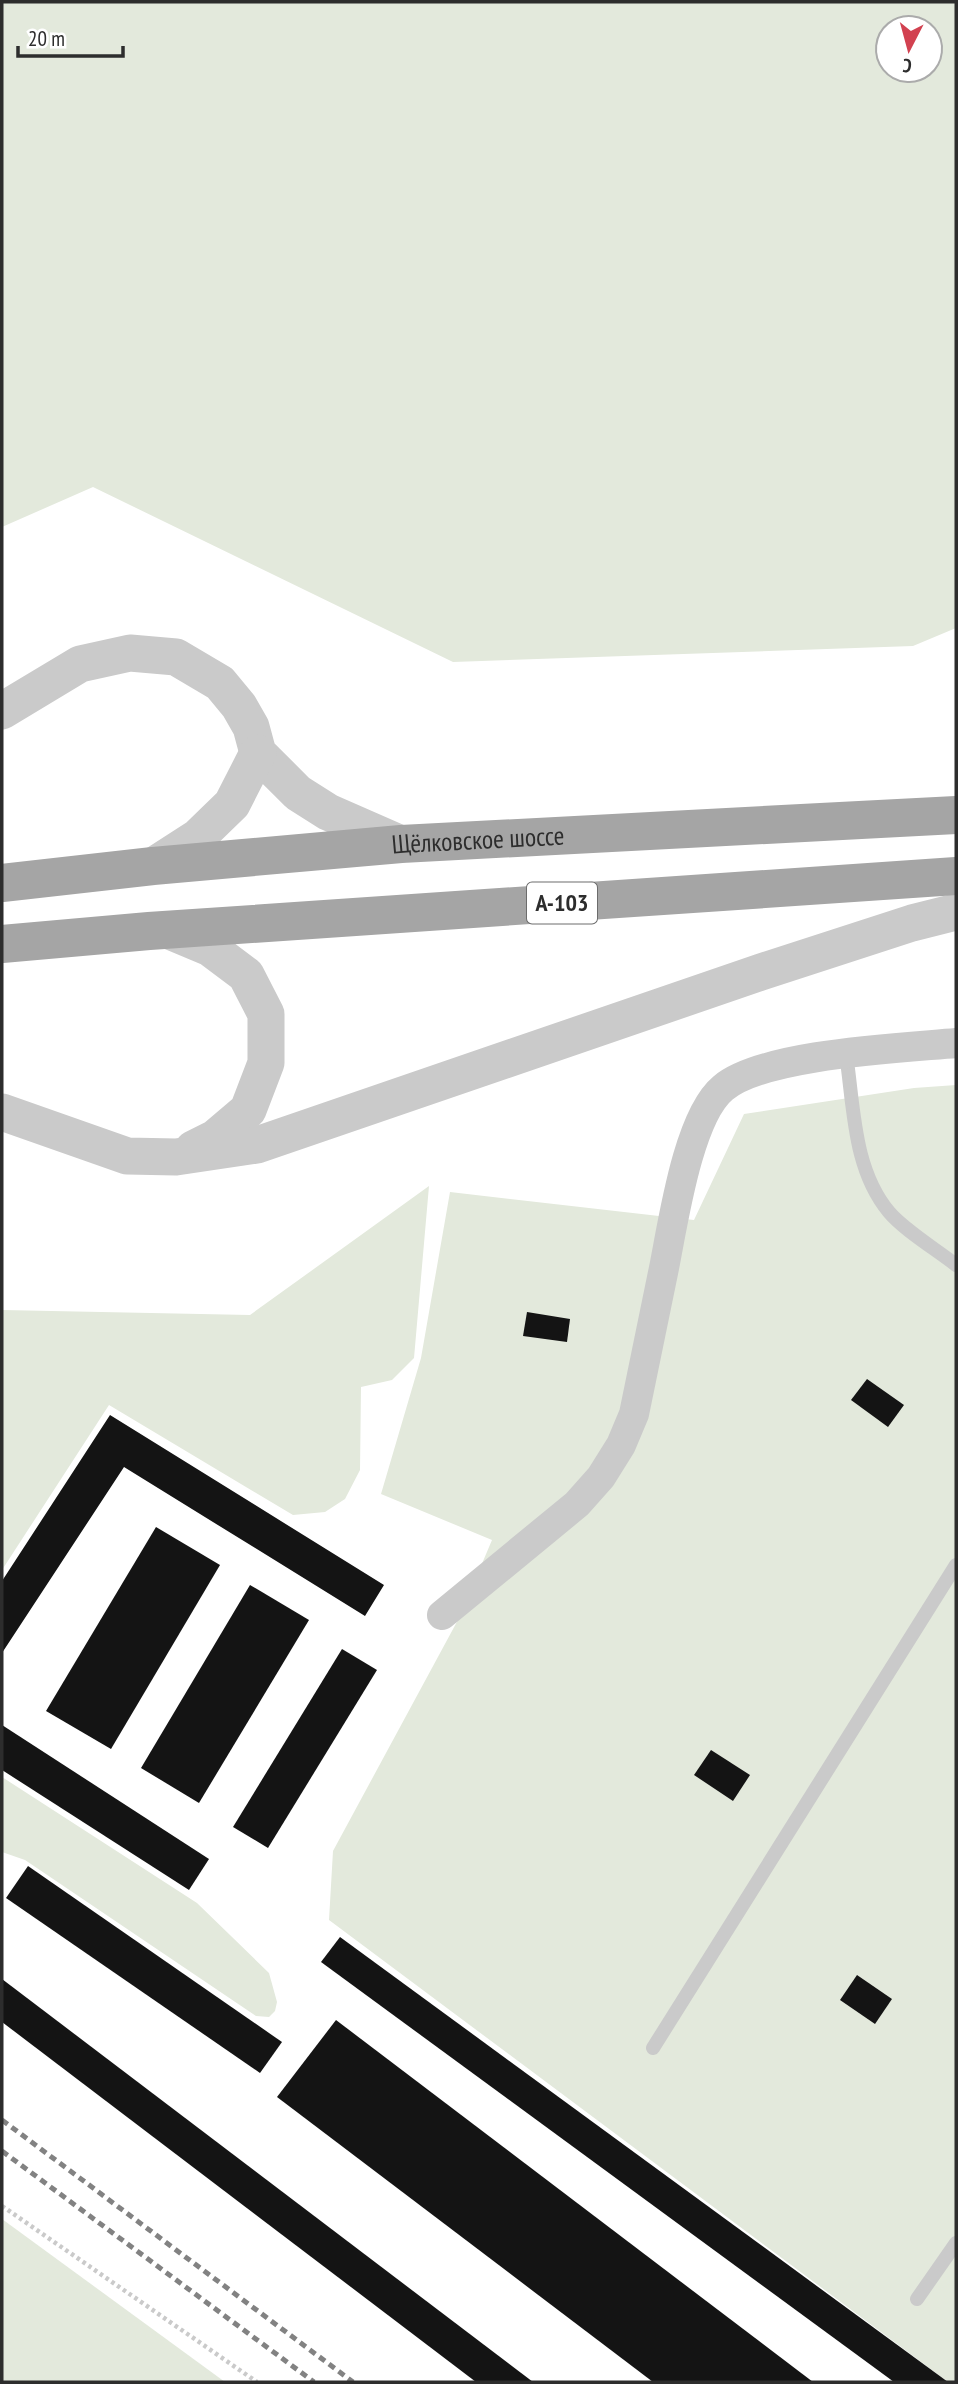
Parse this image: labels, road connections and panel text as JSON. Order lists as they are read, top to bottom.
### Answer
{
  "streets": {
    "main road": ["Щёлковское шоссе", "А-103"]
  },
  "scale_bar": "20 m",
  "north": "bottom"
}
